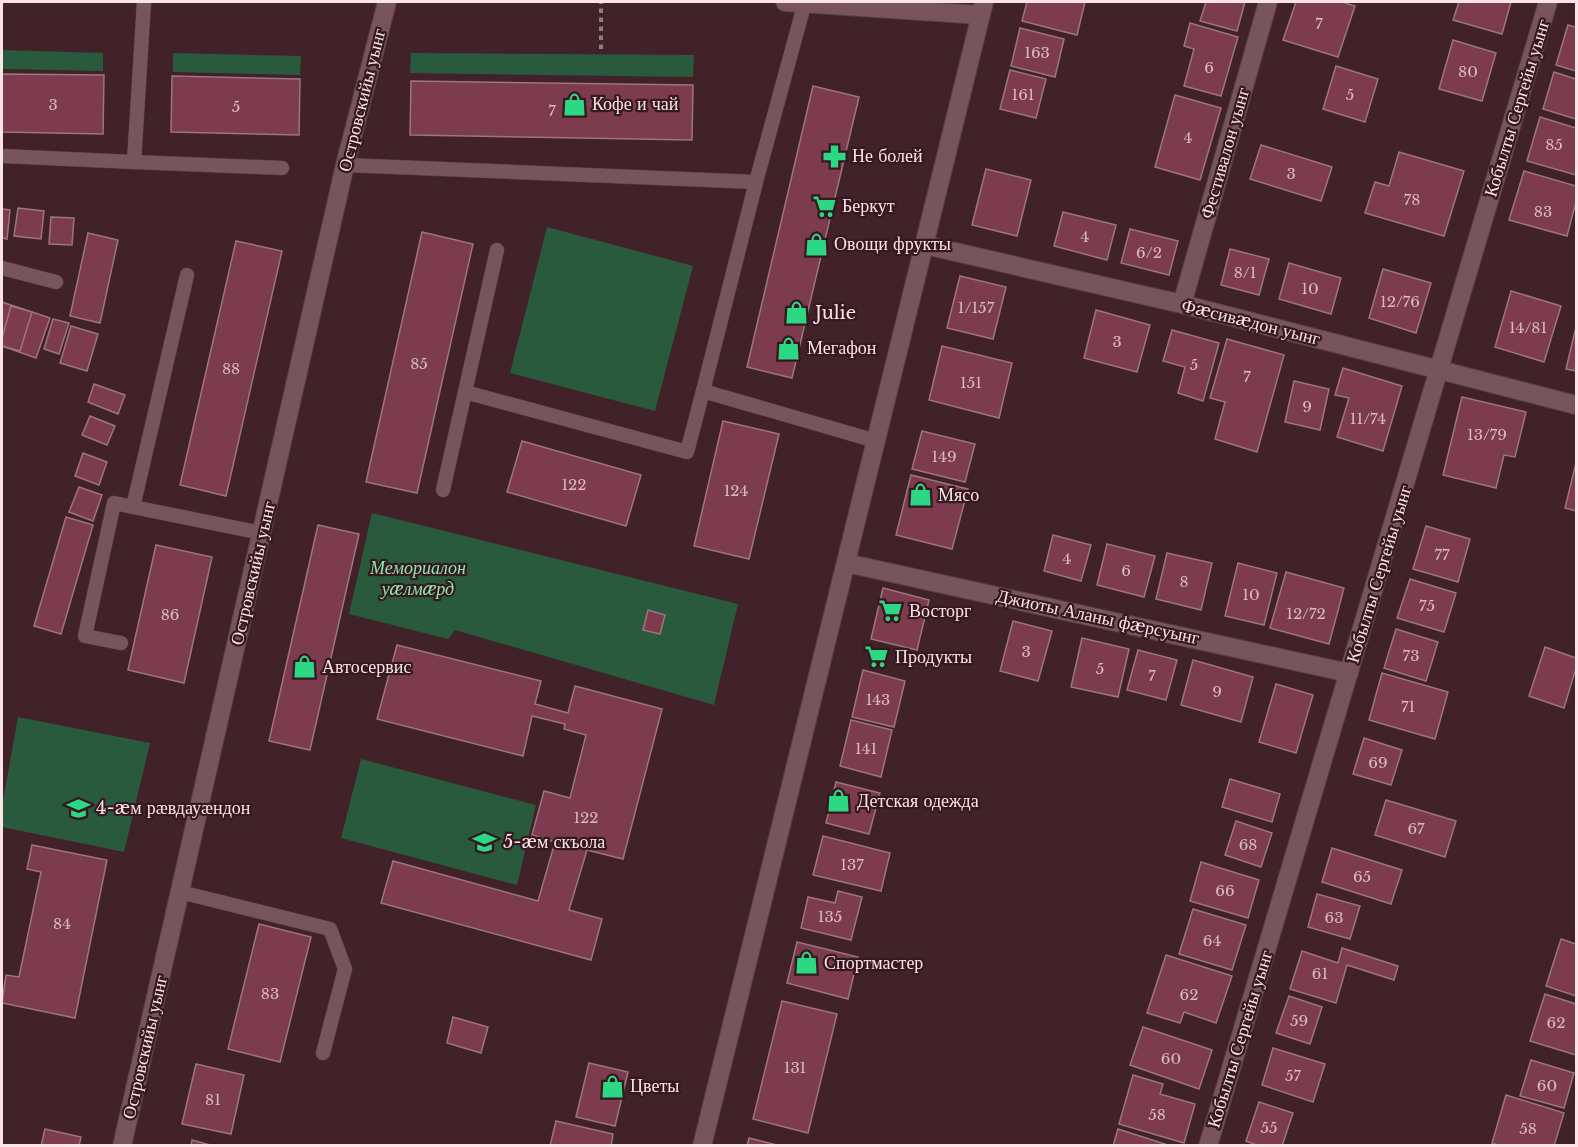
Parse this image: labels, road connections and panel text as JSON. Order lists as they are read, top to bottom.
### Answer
{
  "streets": {
    "street": [
      "Островскийы уынг",
      "Кобылты Сергейы уынг",
      "Фестивалон уынг",
      "Фæсивæдон уынг",
      "Джиоты Аланы фæрсуынг"
    ]
  },
  "crossings": [
    ["Кобылты Сергейы уынг", "Фæсивæдон уынг"],
    ["Кобылты Сергейы уынг", "Джиоты Аланы фæрсуынг"],
    ["Фестивалон уынг", "Фæсивæдон уынг"]
  ],
  "parks": ["Мемориалон уæлмæрд"],
  "places": {
    "shop": [
      "Кофе и чай",
      "Овощи фрукты",
      "Julie",
      "Мегафон",
      "Мясо",
      "Автосервис",
      "Детская одежда",
      "Спортмастер",
      "Цветы"
    ],
    "pharmacy": ["Не болей"],
    "supermarket": ["Беркут", "Восторг", "Продукты"],
    "school or university": ["4-æм рӕвдауӕндон", "5-æм скъола"]
  },
  "house_numbers": [
    "7",
    "163",
    "6",
    "80",
    "161",
    "5",
    "3",
    "5",
    "7",
    "4",
    "85",
    "3",
    "78",
    "83",
    "4",
    "6/2",
    "8/1",
    "10",
    "12/76",
    "1/157",
    "14/81",
    "3",
    "85",
    "5",
    "88",
    "7",
    "151",
    "9",
    "11/74",
    "13/79",
    "149",
    "122",
    "124",
    "77",
    "4",
    "6",
    "8",
    "10",
    "75",
    "12/72",
    "86",
    "3",
    "73",
    "5",
    "7",
    "9",
    "143",
    "71",
    "141",
    "69",
    "122",
    "67",
    "68",
    "137",
    "65",
    "66",
    "135",
    "63",
    "84",
    "64",
    "61",
    "83",
    "62",
    "59",
    "62",
    "60",
    "131",
    "57",
    "60",
    "81",
    "58",
    "55",
    "58"
  ]
}
